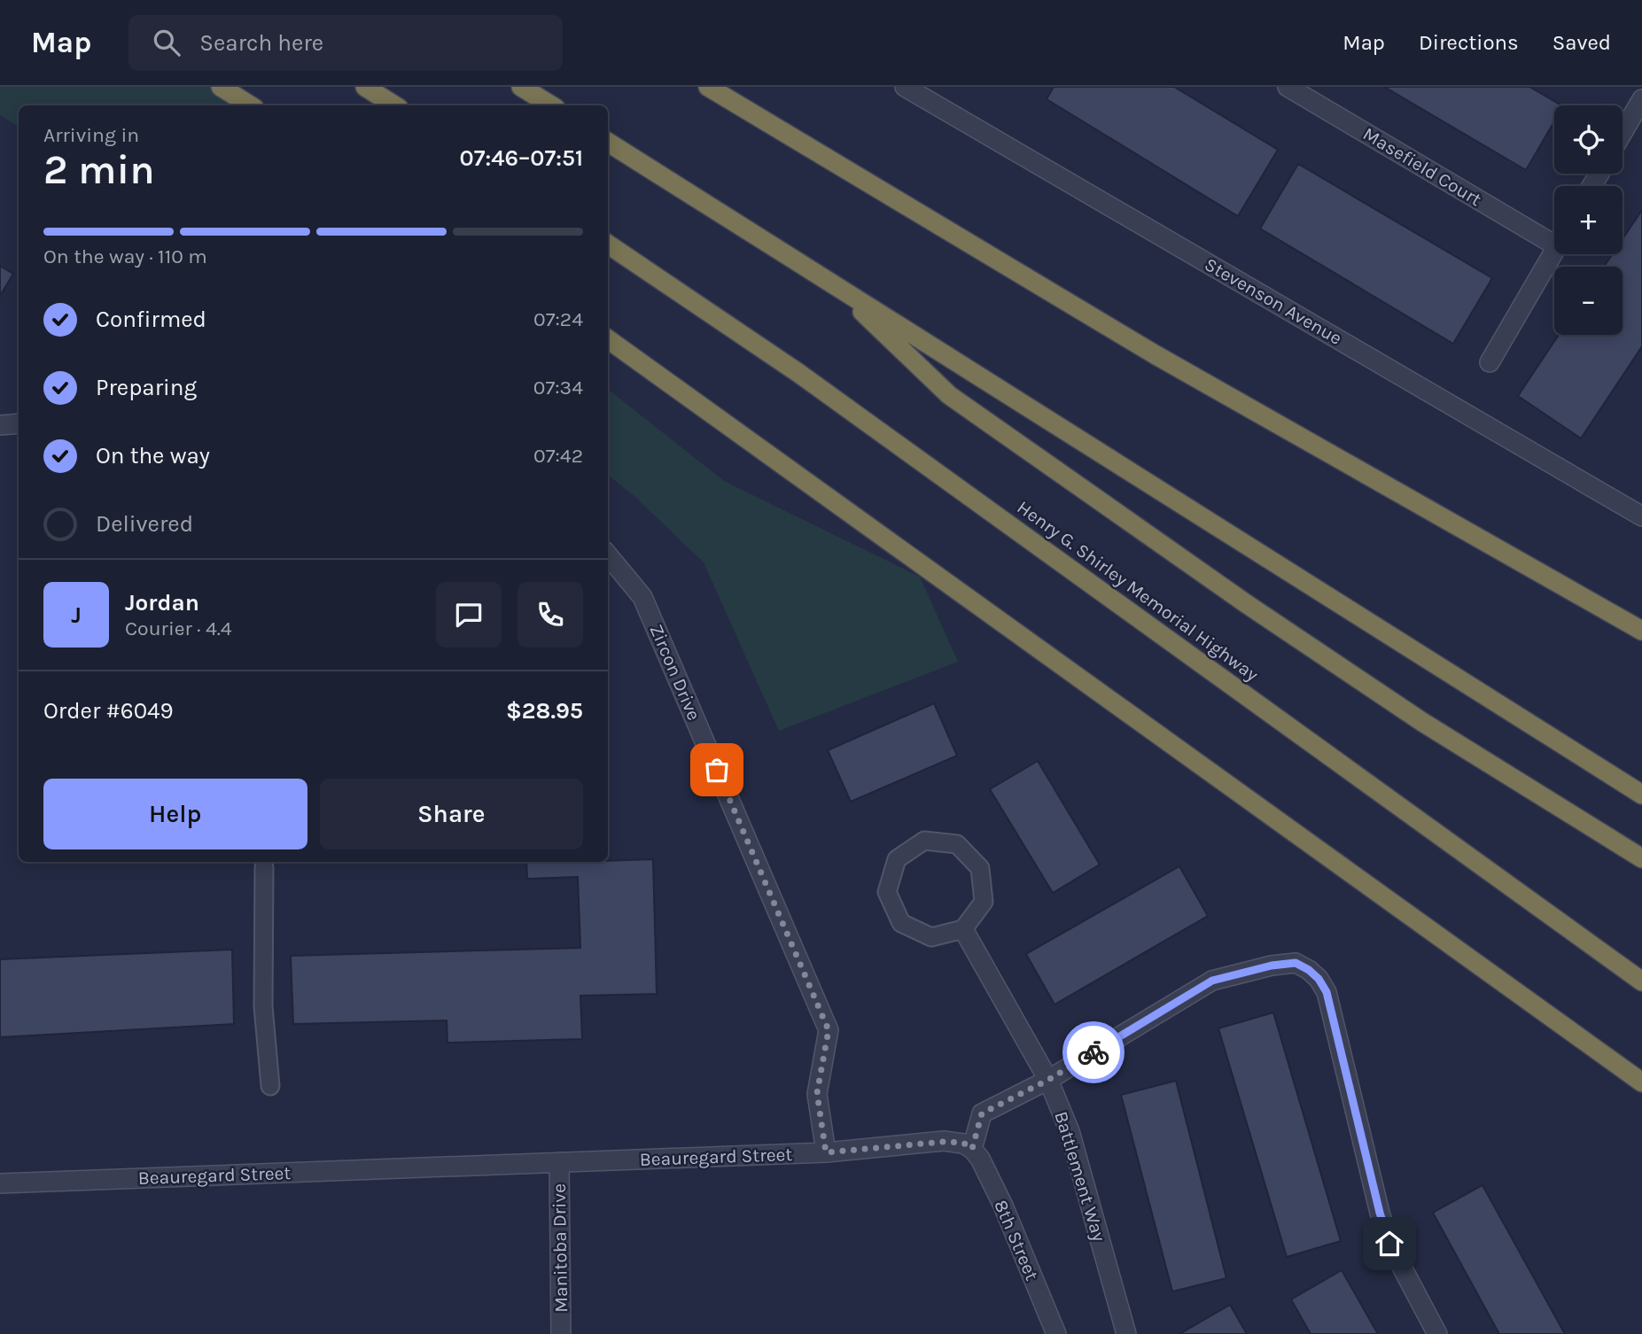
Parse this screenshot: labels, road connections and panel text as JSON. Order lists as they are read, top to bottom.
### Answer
{
  "streets": {
    "highway": ["Henry G. Shirley Memorial Highway"],
    "street": [
      "Masefield Court",
      "Stevenson Avenue",
      "Zircon Drive",
      "Beauregard Street",
      "Battlement Way",
      "8th Street",
      "Manitoba Drive"
    ]
  },
  "crossings": [
    ["Zircon Drive", "Beauregard Street"],
    ["Beauregard Street", "8th Street"],
    ["Beauregard Street", "Manitoba Drive"]
  ],
  "page": {
    "header": "Map",
    "search": "Search here",
    "nav": ["Map", "Directions", "Saved"],
    "map_buttons": ["+", "−"],
    "heading": ["2 min", "Arriving in", "07:46–07:51"],
    "panel": [
      "Jordan",
      "Courier · 4.4",
      "Order #6049",
      "$28.95"
    ],
    "bar": "On the way · 110 m",
    "list": [
      ["Confirmed", "07:24"],
      ["Preparing", "07:34"],
      ["On the way", "07:42"],
      "Delivered"
    ],
    "round": "J",
    "buttons": ["Help", "Share"]
  }
}
